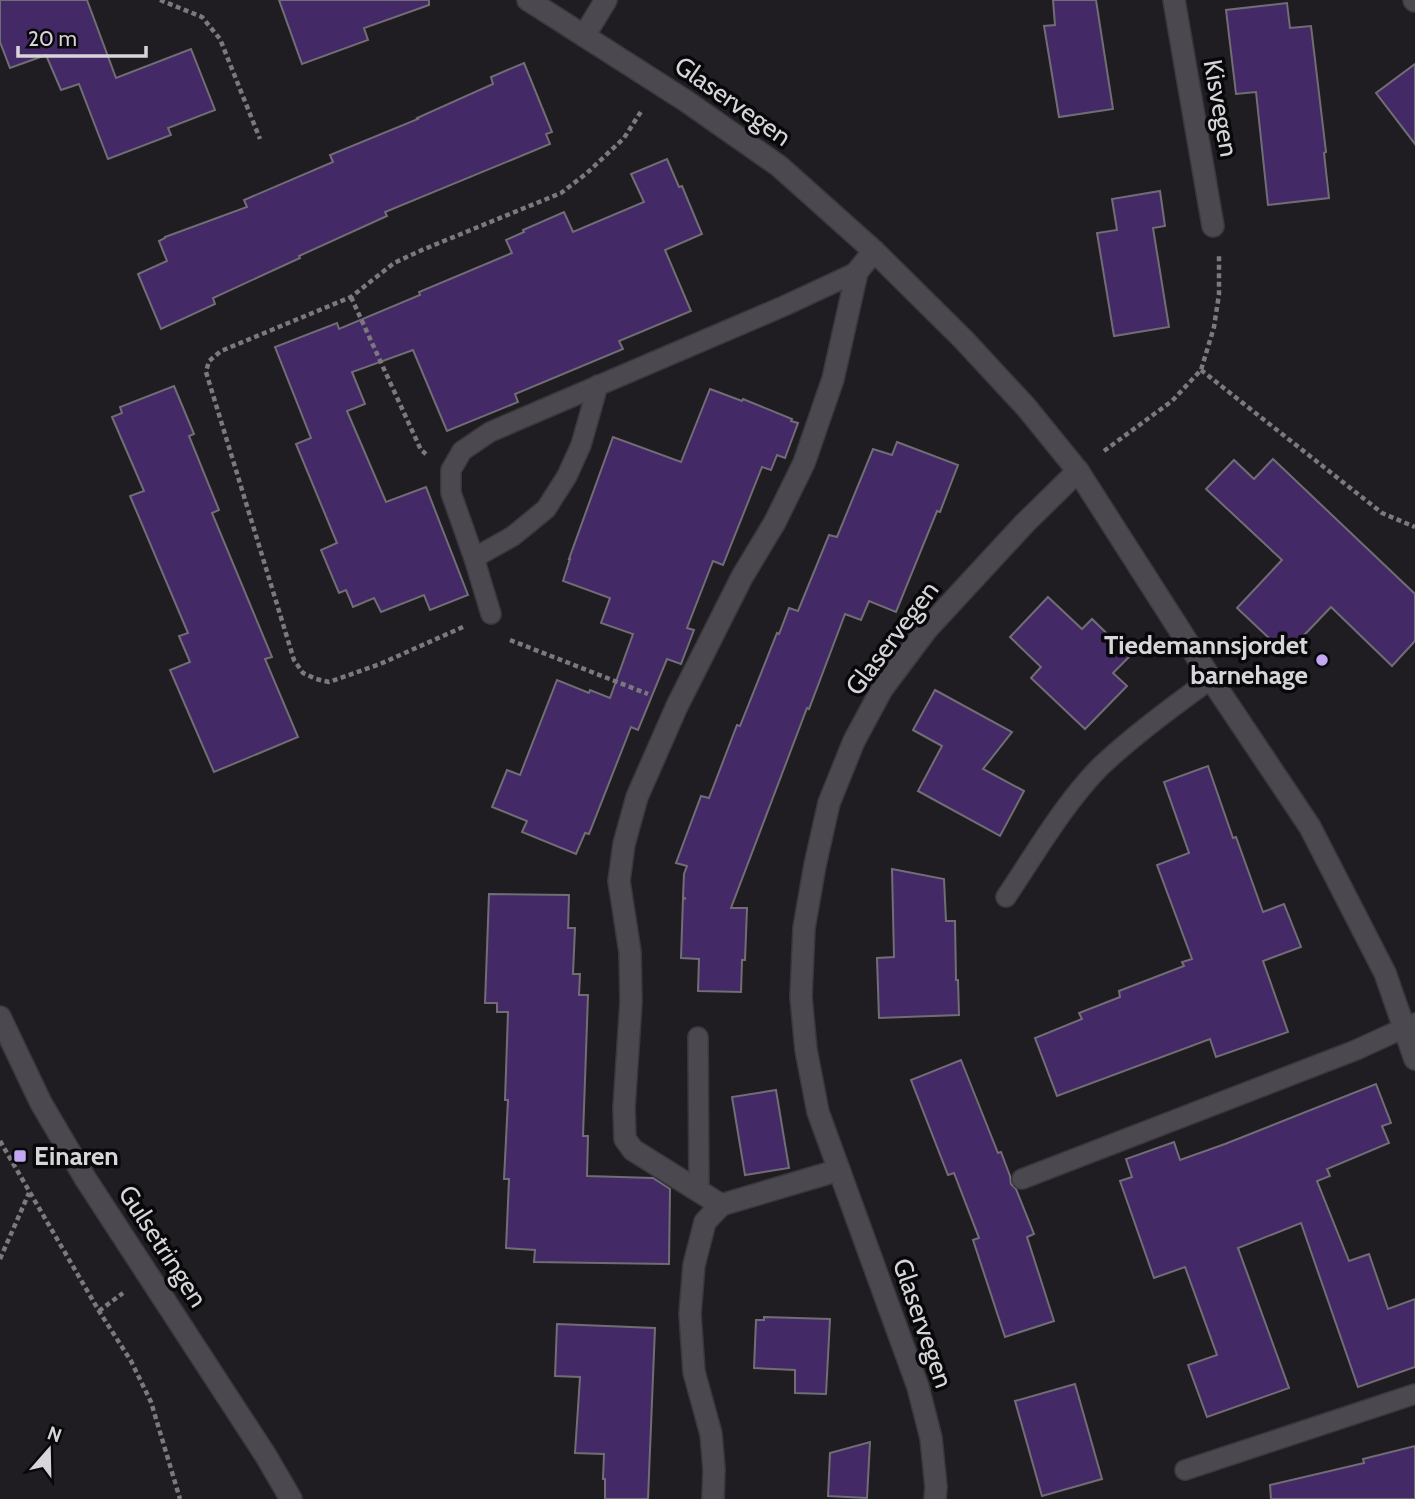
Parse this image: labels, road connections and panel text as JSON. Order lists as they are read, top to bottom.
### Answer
{
  "streets": {
    "street": ["Glaservegen", "Kisvegen", "Gulsetringen"]
  },
  "places": {
    "other": ["Tiedemannsjordet barnehage"],
    "transit": ["Einaren"]
  },
  "scale_bar": "20 m",
  "north": "top"
}
